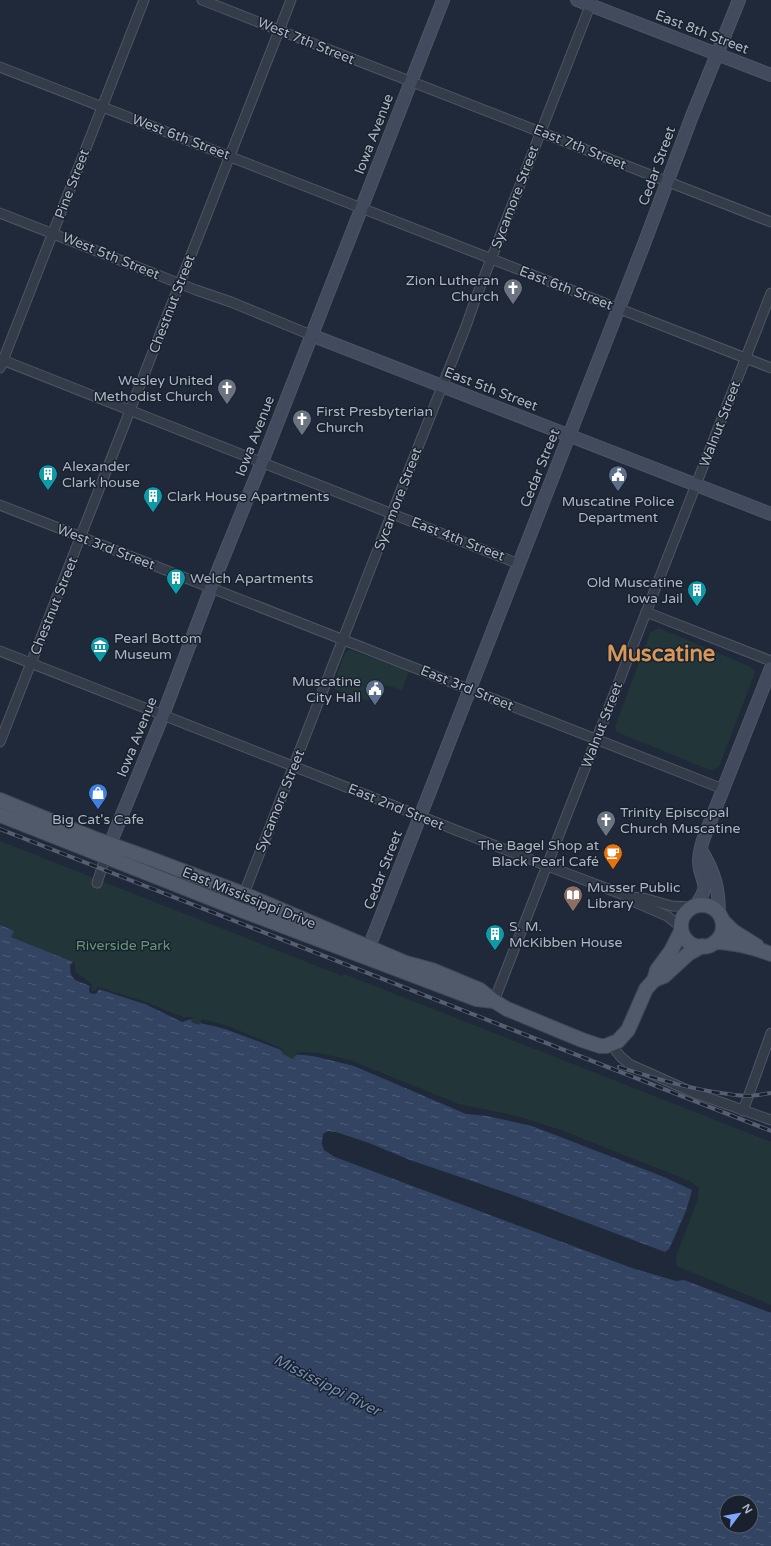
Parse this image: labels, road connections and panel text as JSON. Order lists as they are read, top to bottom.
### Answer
{
  "streets": {
    "main road": [
      "East 8th Street",
      "Iowa Avenue",
      "Cedar Street",
      "East 5th Street",
      "East Mississippi Drive"
    ],
    "street": [
      "West 7th Street",
      "West 6th Street",
      "East 7th Street",
      "Pine Street",
      "Sycamore Street",
      "West 5th Street",
      "East 6th Street",
      "Chestnut Street",
      "Walnut Street",
      "East 4th Street",
      "West 3rd Street",
      "East 3rd Street",
      "East 2nd Street"
    ]
  },
  "crossings": [
    ["East 8th Street", "Cedar Street"],
    ["East 8th Street", "Sycamore Street"],
    ["West 7th Street", "Iowa Avenue"],
    ["West 7th Street", "East 7th Street"],
    ["West 7th Street", "Chestnut Street"],
    ["Iowa Avenue", "West 6th Street"],
    ["Iowa Avenue", "East 7th Street"],
    ["Iowa Avenue", "West 5th Street"],
    ["Iowa Avenue", "East 6th Street"],
    ["Iowa Avenue", "East 5th Street"],
    ["Iowa Avenue", "East 4th Street"],
    ["Iowa Avenue", "West 3rd Street"],
    ["Iowa Avenue", "East 3rd Street"],
    ["Iowa Avenue", "East 2nd Street"],
    ["Iowa Avenue", "East Mississippi Drive"],
    ["West 6th Street", "Pine Street"],
    ["West 6th Street", "East 6th Street"],
    ["West 6th Street", "Chestnut Street"],
    ["East 7th Street", "Cedar Street"],
    ["East 7th Street", "Sycamore Street"],
    ["Cedar Street", "East 6th Street"],
    ["Cedar Street", "East 5th Street"],
    ["Cedar Street", "East 4th Street"],
    ["Cedar Street", "East 3rd Street"],
    ["Cedar Street", "East 2nd Street"],
    ["Cedar Street", "East Mississippi Drive"],
    ["Pine Street", "West 5th Street"],
    ["Pine Street", "East 4th Street"],
    ["Sycamore Street", "East 6th Street"],
    ["Sycamore Street", "East 5th Street"],
    ["Sycamore Street", "East 4th Street"],
    ["Sycamore Street", "East 3rd Street"],
    ["Sycamore Street", "East 2nd Street"],
    ["Sycamore Street", "East Mississippi Drive"],
    ["West 5th Street", "Chestnut Street"],
    ["West 5th Street", "East 5th Street"],
    ["East 6th Street", "Walnut Street"],
    ["Chestnut Street", "East 4th Street"],
    ["Chestnut Street", "West 3rd Street"],
    ["Chestnut Street", "East 2nd Street"],
    ["East 5th Street", "Walnut Street"],
    ["Walnut Street", "East 3rd Street"],
    ["Walnut Street", "East 2nd Street"],
    ["Walnut Street", "East Mississippi Drive"],
    ["West 3rd Street", "East 3rd Street"]
  ],
  "districts": ["Muscatine"],
  "water": ["Mississippi River"],
  "parks": ["Riverside Park"],
  "places": {
    "church": [
      "Zion Lutheran Church",
      "Wesley United Methodist Church",
      "First Presbyterian Church",
      "Trinity Episcopal Church Muscatine"
    ],
    "building": [
      "Alexander Clark house",
      "Clark House Apartments",
      "Welch Apartments",
      "Old Muscatine Iowa Jail",
      "S. M. McKibben House"
    ],
    "public building": ["Muscatine Police Department", "Muscatine City Hall"],
    "museum": ["Pearl Bottom Museum"],
    "shop": ["Big Cat's Cafe"],
    "cafe": ["The Bagel Shop at Black Pearl Café"],
    "library": ["Musser Public Library"]
  },
  "north": "top right"
}
